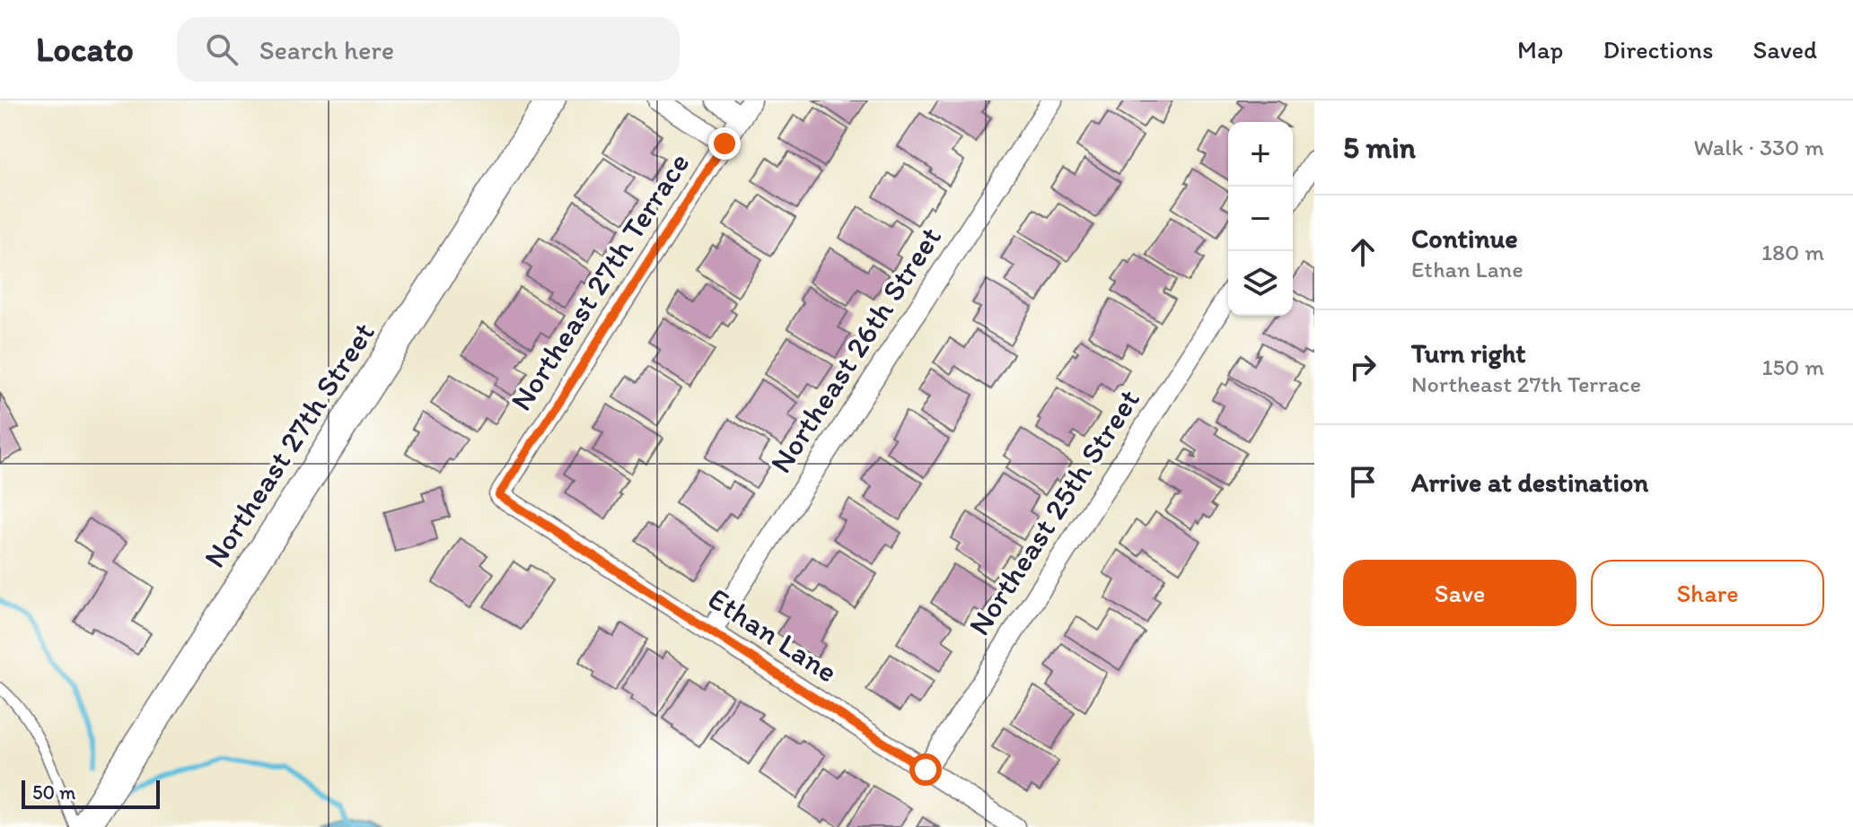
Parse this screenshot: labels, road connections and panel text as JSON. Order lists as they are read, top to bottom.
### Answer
{
  "streets": {
    "street": [
      "Northeast 27th Terrace",
      "Northeast 26th Street",
      "Northeast 27th Street",
      "Northeast 25th Street",
      "Ethan Lane"
    ]
  },
  "crossings": [
    ["Northeast 27th Terrace", "Ethan Lane"],
    ["Northeast 26th Street", "Ethan Lane"],
    ["Northeast 25th Street", "Ethan Lane"]
  ],
  "scale_bar": "50 m",
  "page": {
    "header": "Locato",
    "search": "Search here",
    "nav": ["Map", "Directions", "Saved"],
    "heading": ["5 min", "Walk · 330 m"],
    "map_buttons": ["+", "−"],
    "list": [
      ["Continue", "Ethan Lane", "180 m"],
      ["Turn right", "Northeast 27th Terrace", "150 m"],
      "Arrive at destination"
    ],
    "buttons": ["Save", "Share"],
    "scale": "50 m"
  }
}
